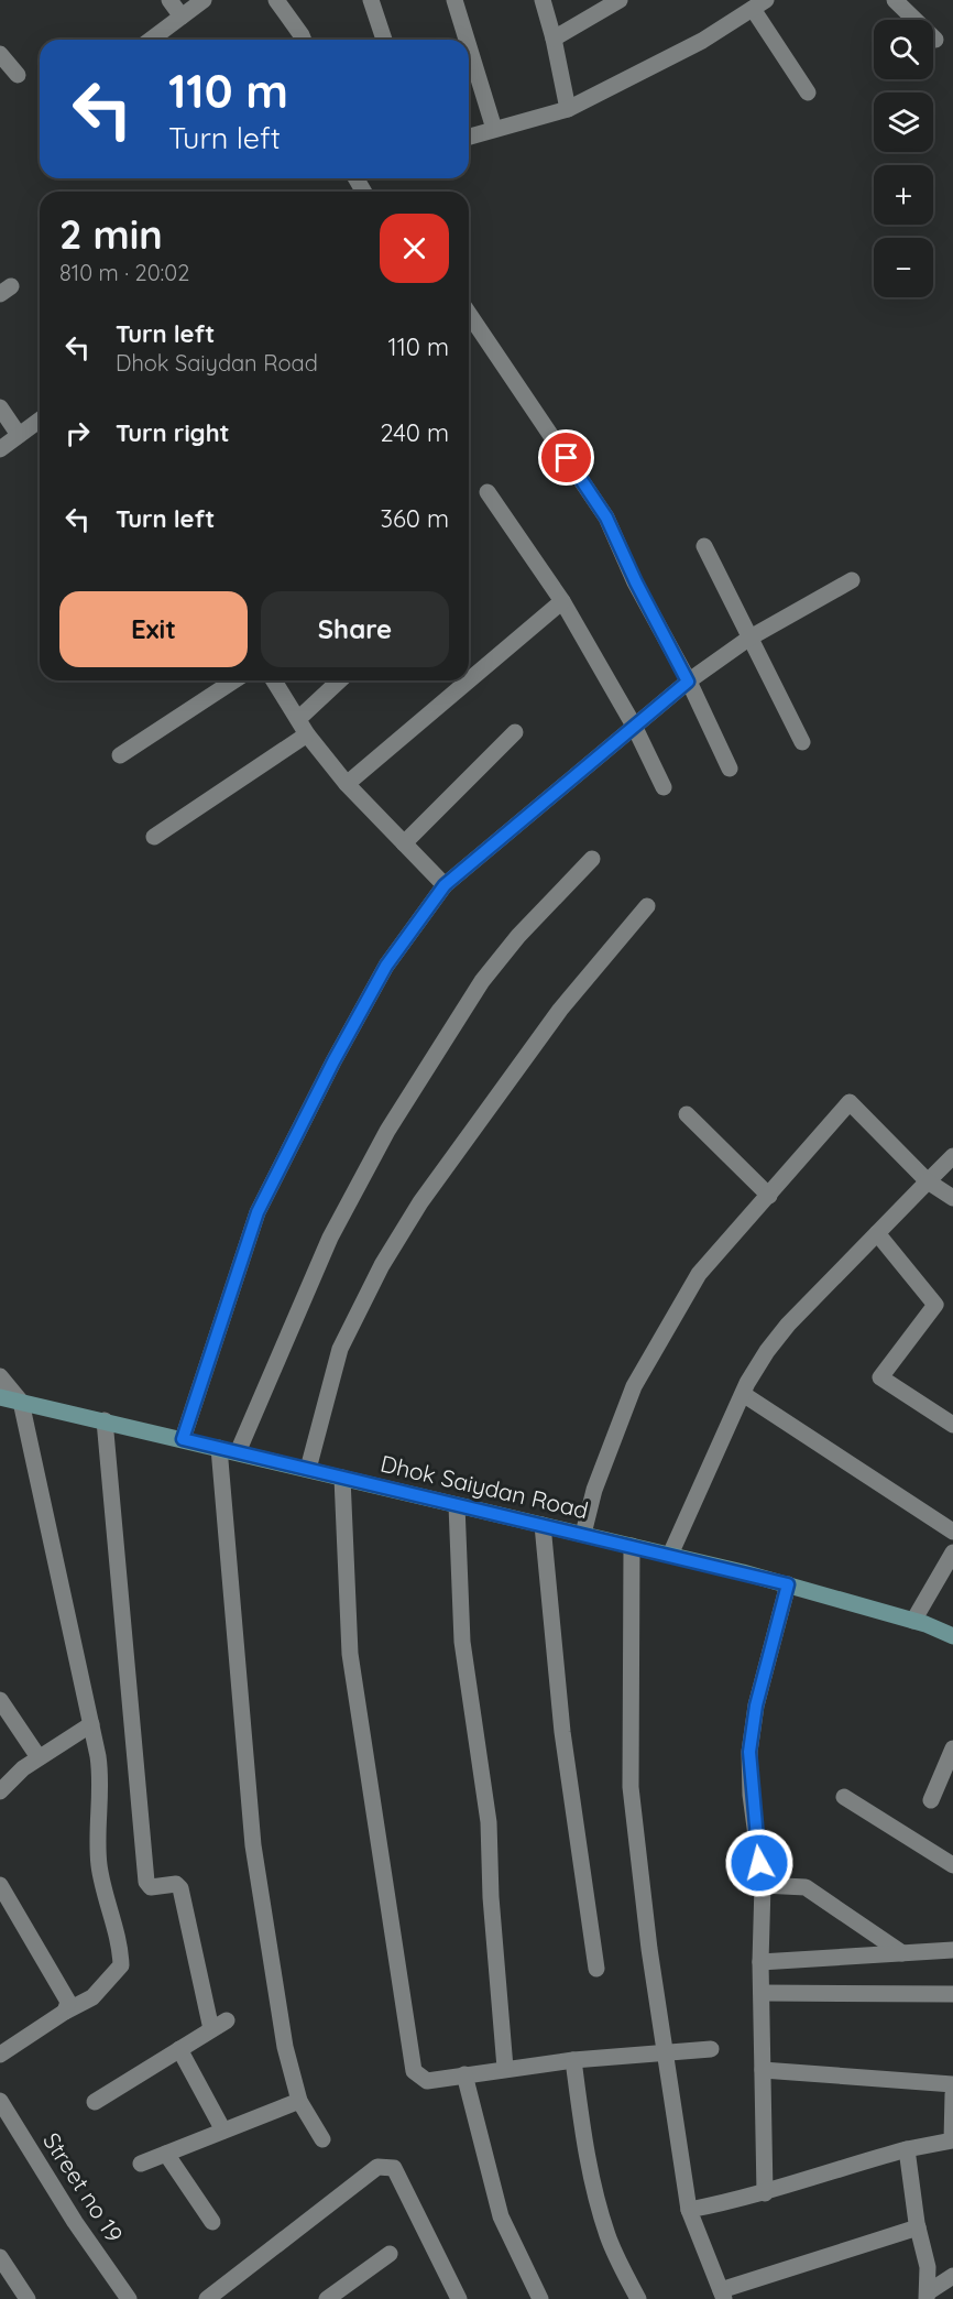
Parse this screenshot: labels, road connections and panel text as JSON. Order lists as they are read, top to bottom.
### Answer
{
  "streets": {
    "main road": ["Dhok Saiydan Road"],
    "street": ["Street no 19"]
  },
  "page": {
    "map_buttons": ["+", "−"],
    "turn": ["110 m", "Turn left"],
    "heading": ["2 min", "810 m · 20:02"],
    "list": [
      {
        "name": "Turn left",
        "note": "Dhok Saiydan Road",
        "value": "110 m"
      },
      {
        "name": "Turn right",
        "value": "240 m"
      },
      {
        "name": "Turn left",
        "value": "360 m"
      }
    ],
    "buttons": ["Exit", "Share"]
  }
}
